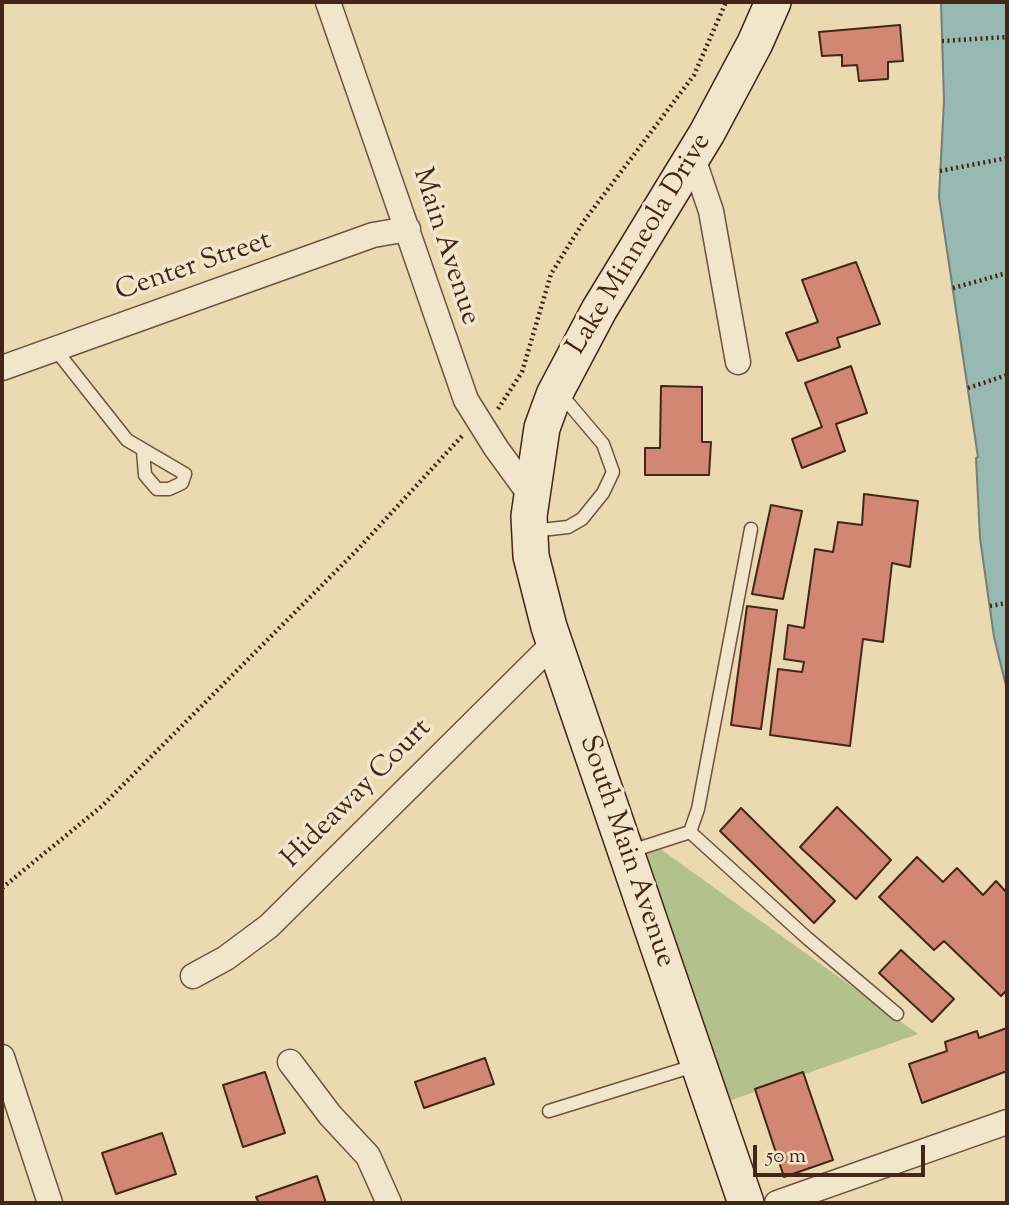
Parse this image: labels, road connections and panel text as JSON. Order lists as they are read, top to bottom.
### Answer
{
  "streets": {
    "street": [
      "Lake Minneola Drive",
      "Main Avenue",
      "Center Street",
      "Hideaway Court",
      "South Main Avenue"
    ]
  },
  "crossings": [
    ["Lake Minneola Drive", "Main Avenue"],
    ["Lake Minneola Drive", "South Main Avenue"],
    ["Main Avenue", "Center Street"],
    ["Main Avenue", "South Main Avenue"],
    ["Hideaway Court", "South Main Avenue"]
  ],
  "scale_bar": "50 m"
}
